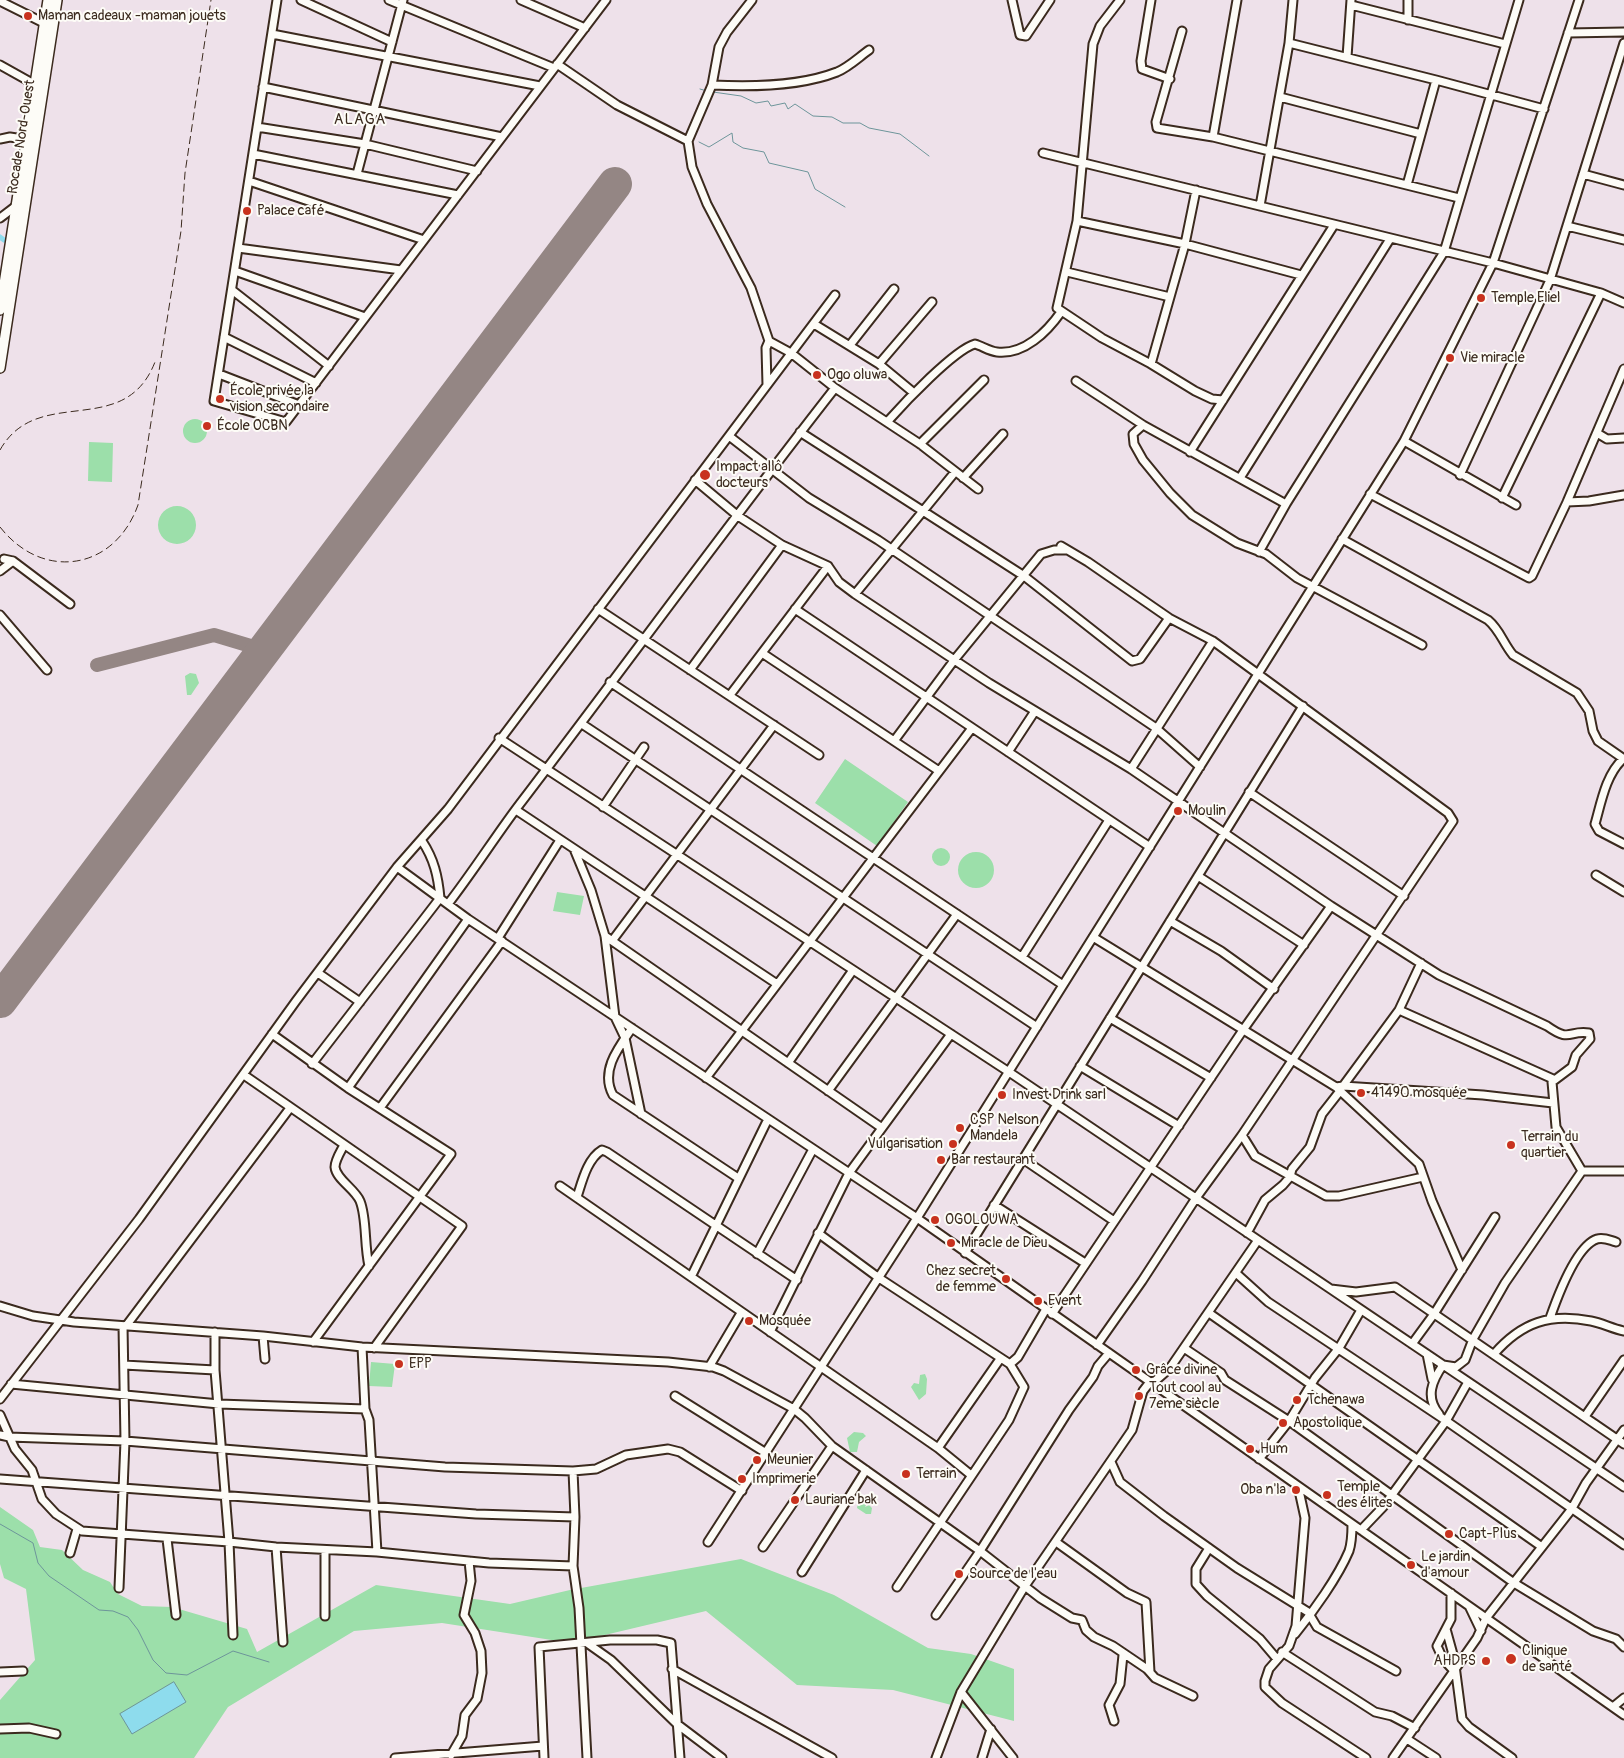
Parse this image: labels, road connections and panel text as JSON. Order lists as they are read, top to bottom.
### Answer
{
  "streets": {
    "main road": ["Rocade Nord-Ouest"]
  },
  "districts": ["ALAGA"],
  "places": [
    "Maman cadeaux -maman jouets",
    "Palace café",
    "Temple Eliel",
    "Vie miracle",
    "Ogo oluwa",
    "École privée la vision secondaire",
    "École OCBN",
    "Impact allô docteurs",
    "Moulin",
    "41490 mosquée",
    "Invest Drink sarl",
    "CSP Nelson Mandela",
    "Vulgarisation",
    "Terrain du quartier",
    "Bar restaurant",
    "OGOLOUWA",
    "Miracle de Dieu",
    "Chez secret de femme",
    "Event",
    "Mosquée",
    "EPP",
    "Grâce divine",
    "Tout cool au 7eme siècle",
    "Tchenawa",
    "Apostolique",
    "Hum",
    "Meunier",
    "Terrain",
    "Imprimerie",
    "Oba n'la",
    "Temple des élites",
    "Lauriane bak",
    "Capt-Plus",
    "Le jardin d'amour",
    "Source de l'eau",
    "Clinique de santé",
    "AHDPS"
  ]
}
